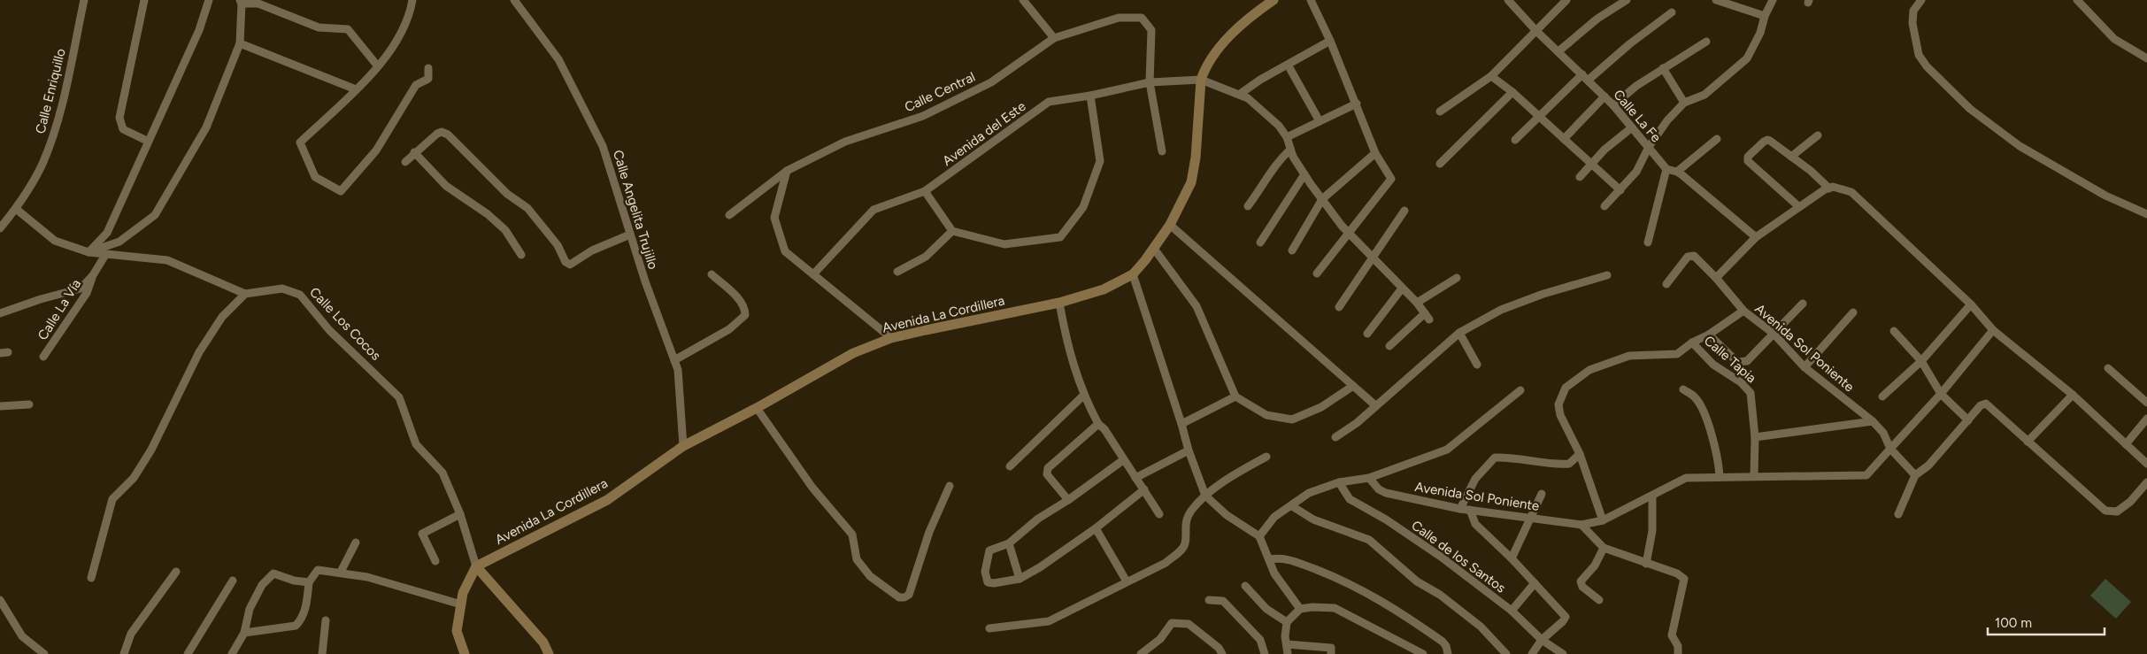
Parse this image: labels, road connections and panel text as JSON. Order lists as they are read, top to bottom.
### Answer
{
  "streets": {
    "main road": ["Avenida La Cordillera"],
    "street": [
      "Calle Enriquillo",
      "Calle Central",
      "Calle La Fe",
      "Avenida del Este",
      "Calle Angelita Trujillo",
      "Calle La Vía",
      "Calle Los Cocos",
      "Avenida Sol Poniente",
      "Calle Tapia",
      "Calle de los Santos"
    ]
  },
  "crossings": [
    ["Calle Central", "Avenida del Este"],
    ["Avenida del Este", "Avenida La Cordillera"],
    ["Calle Angelita Trujillo", "Avenida La Cordillera"],
    ["Avenida La Cordillera", "Calle Los Cocos"],
    ["Avenida Sol Poniente", "Calle Tapia"]
  ],
  "scale_bar": "100 m"
}
